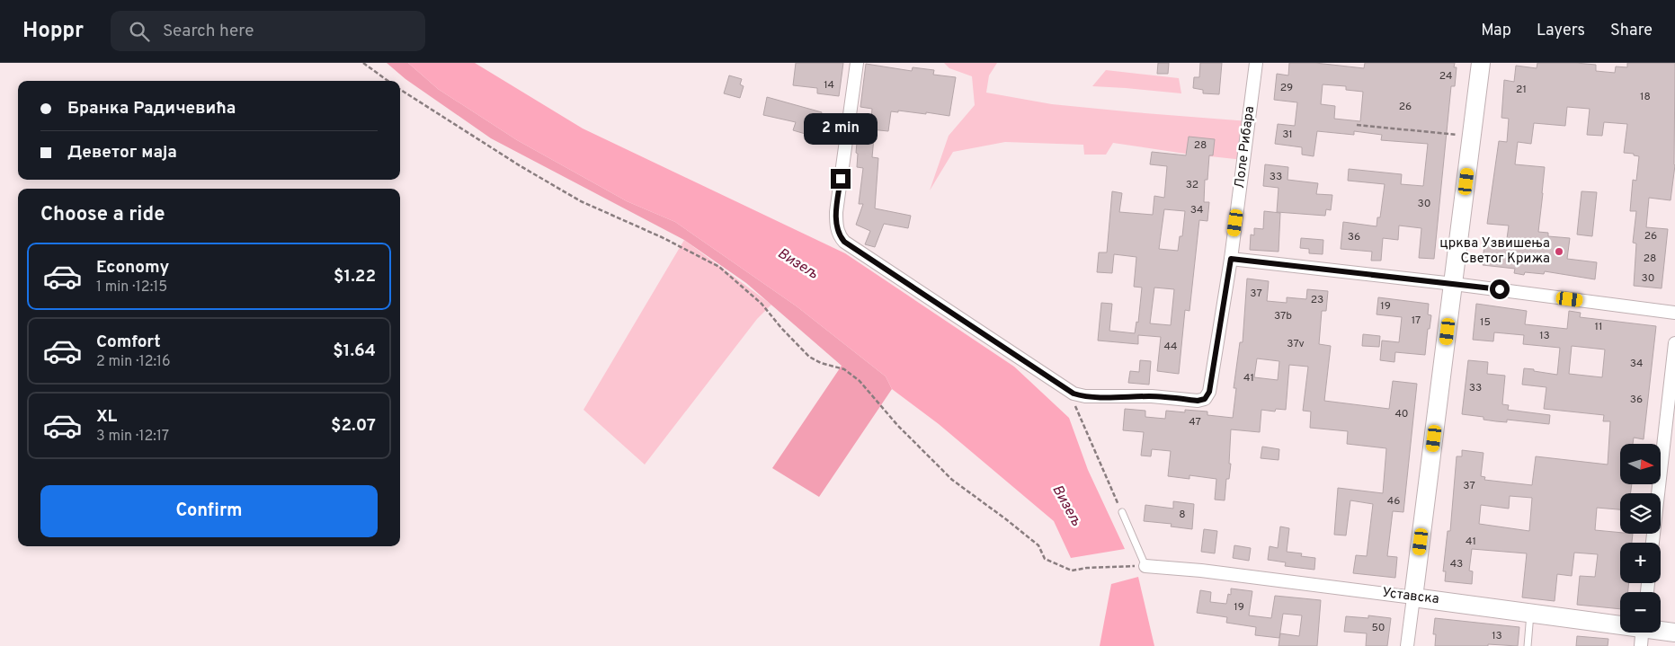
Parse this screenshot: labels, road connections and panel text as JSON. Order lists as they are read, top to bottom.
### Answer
{
  "streets": {
    "street": ["Лоле Рибара", "Уставска"]
  },
  "water": ["Визељ"],
  "places": ["црква Узвишења Светог Крижа"],
  "house_numbers": [
    "24",
    "14",
    "29",
    "21",
    "18",
    "26",
    "31",
    "28",
    "33",
    "32",
    "30",
    "34",
    "26",
    "36",
    "28",
    "30",
    "37",
    "23",
    "19",
    "37b",
    "17",
    "15",
    "11",
    "13",
    "37v",
    "44",
    "34",
    "41",
    "33",
    "36",
    "40",
    "47",
    "37",
    "46",
    "8",
    "41",
    "43",
    "19",
    "50",
    "13"
  ],
  "north": "right",
  "page": {
    "header": "Hoppr",
    "search": "Search here",
    "nav": ["Map", "Layers", "Share"],
    "banner": ["Бранка Радичевића", "Деветог маја"],
    "bubble": "2 min",
    "heading": "Choose a ride",
    "list": [
      {
        "name": "Economy",
        "note": "1 min · 12:15",
        "value": "$1.22"
      },
      {
        "name": "Comfort",
        "note": "2 min · 12:16",
        "value": "$1.64"
      },
      {
        "name": "XL",
        "note": "3 min · 12:17",
        "value": "$2.07"
      }
    ],
    "map_buttons": ["+", "−"],
    "buttons": "Confirm"
  }
}
